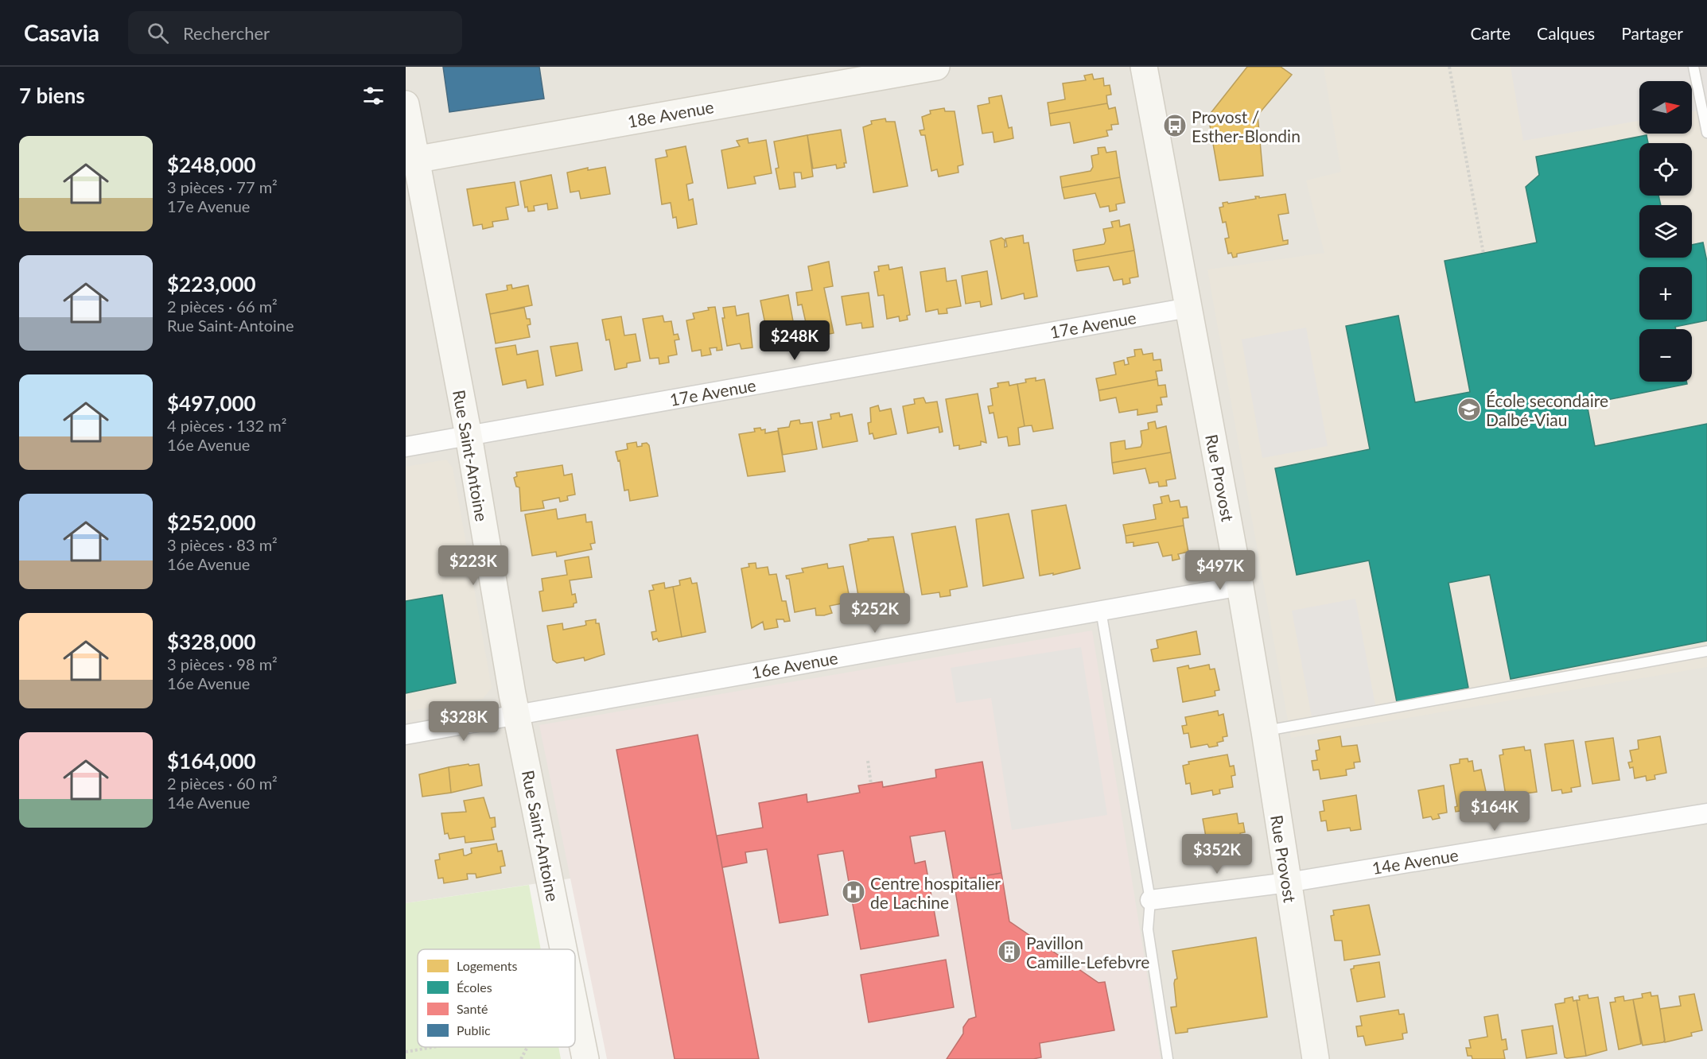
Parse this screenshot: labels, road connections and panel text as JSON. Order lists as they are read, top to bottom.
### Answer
{
  "streets": {
    "street": [
      "18e Avenue",
      "17e Avenue",
      "Rue Saint-Antoine",
      "Rue Provost",
      "16e Avenue",
      "14e Avenue"
    ]
  },
  "crossings": [
    ["18e Avenue", "Rue Saint-Antoine"],
    ["17e Avenue", "Rue Saint-Antoine"],
    ["17e Avenue", "Rue Provost"],
    ["Rue Saint-Antoine", "16e Avenue"],
    ["Rue Provost", "16e Avenue"],
    ["Rue Provost", "14e Avenue"]
  ],
  "places": {
    "bus stop": ["Provost / Esther-Blondin"],
    "school or university": ["École secondaire Dalbé-Viau"],
    "hospital": ["Centre hospitalier de Lachine"],
    "building": ["Pavillon Camille-Lefebvre"]
  },
  "legend": [
    "Logements",
    "Écoles",
    "Santé",
    "Public"
  ],
  "north": "right",
  "page": {
    "header": "Casavia",
    "search": "Rechercher",
    "nav": ["Carte", "Calques", "Partager"],
    "heading": "7 biens",
    "map_buttons": ["+", "−"],
    "list": [
      {
        "name": "$248,000",
        "note": "3 pièces · 77 m² · 17e Avenue"
      },
      {
        "name": "$223,000",
        "note": "2 pièces · 66 m² · Rue Saint-Antoine"
      },
      {
        "name": "$497,000",
        "note": "4 pièces · 132 m² · 16e Avenue"
      },
      {
        "name": "$252,000",
        "note": "3 pièces · 83 m² · 16e Avenue"
      },
      {
        "name": "$328,000",
        "note": "3 pièces · 98 m² · 16e Avenue"
      },
      {
        "name": "$164,000",
        "note": "2 pièces · 60 m² · 14e Avenue"
      }
    ],
    "price": [
      "$248K",
      "$223K",
      "$497K",
      "$252K",
      "$328K",
      "$164K",
      "$352K"
    ]
  }
}
